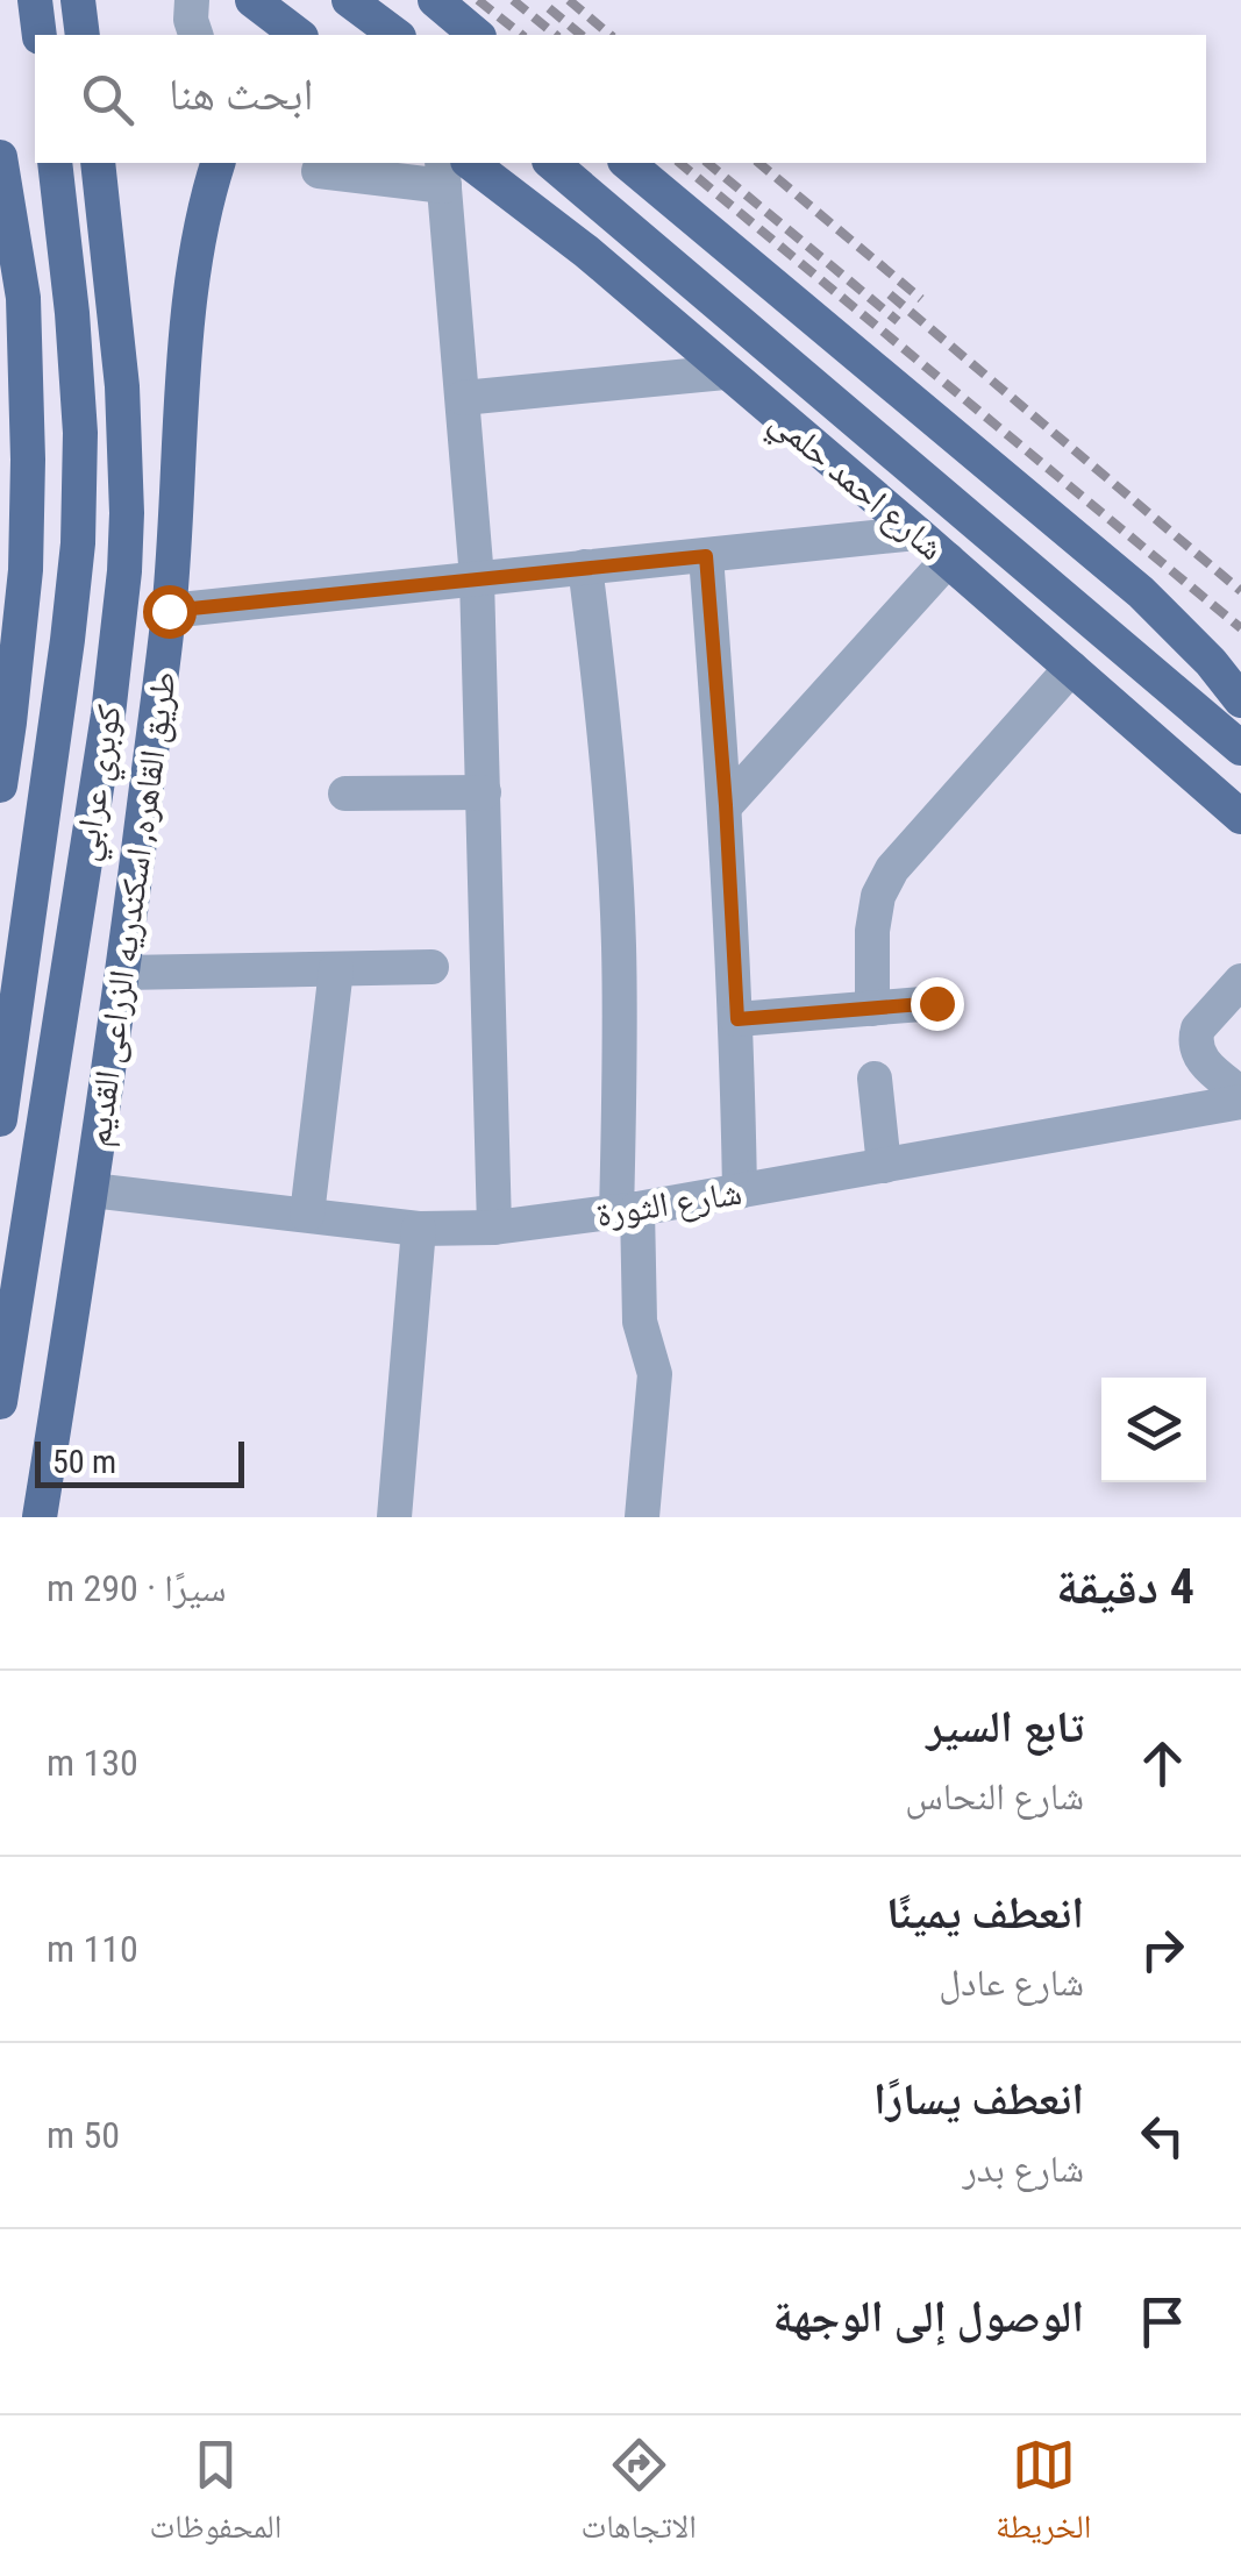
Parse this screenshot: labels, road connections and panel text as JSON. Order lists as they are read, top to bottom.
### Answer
{
  "streets": {
    "main road": ["شارع احمد حلمي", "كوبري عرابي", "طريق القاهره, اسكندريه الزراعى القديم"],
    "street": ["شارع الثورة"]
  },
  "crossings": [
    ["طريق القاهره, اسكندريه الزراعى القديم", "شارع الثورة"]
  ],
  "scale_bar": "50 m",
  "page": {
    "search": "ابحث هنا",
    "scale": "50 m",
    "heading": ["4 دقيقة", "سيرًا · 290 m"],
    "list": [
      ["تابع السير", "شارع النحاس", "130 m"],
      ["انعطف يمينًا", "شارع عادل", "110 m"],
      ["انعطف يسارًا", "شارع بدر", "50 m"],
      "الوصول إلى الوجهة"
    ],
    "nav": ["الخريطة", "الاتجاهات", "المحفوظات"]
  }
}
